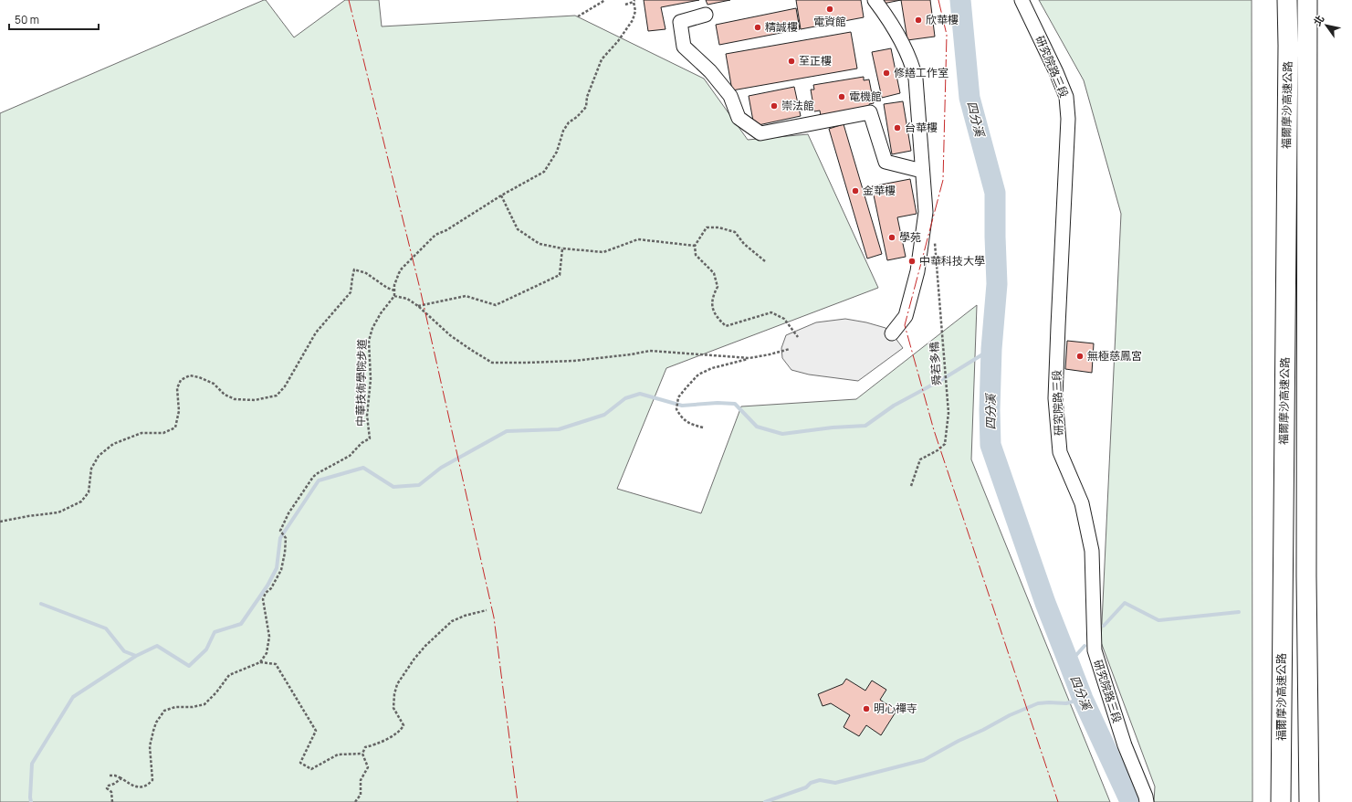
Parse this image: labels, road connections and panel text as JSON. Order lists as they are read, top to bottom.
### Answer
{
  "streets": {
    "highway": ["福爾摩沙高速公路"],
    "street": ["研究院路三段"],
    "path": ["舜若多橋", "中華技術學院步道"]
  },
  "water": ["四分溪"],
  "places": [
    "電資館",
    "欣華樓",
    "精誠樓",
    "至正樓",
    "修繕工作室",
    "電機館",
    "崇法館",
    "台華樓",
    "金華樓",
    "學苑",
    "中華科技大學",
    "無極慈鳳宮",
    "明心禪寺"
  ],
  "scale_bar": "50 m",
  "north": "top left"
}
